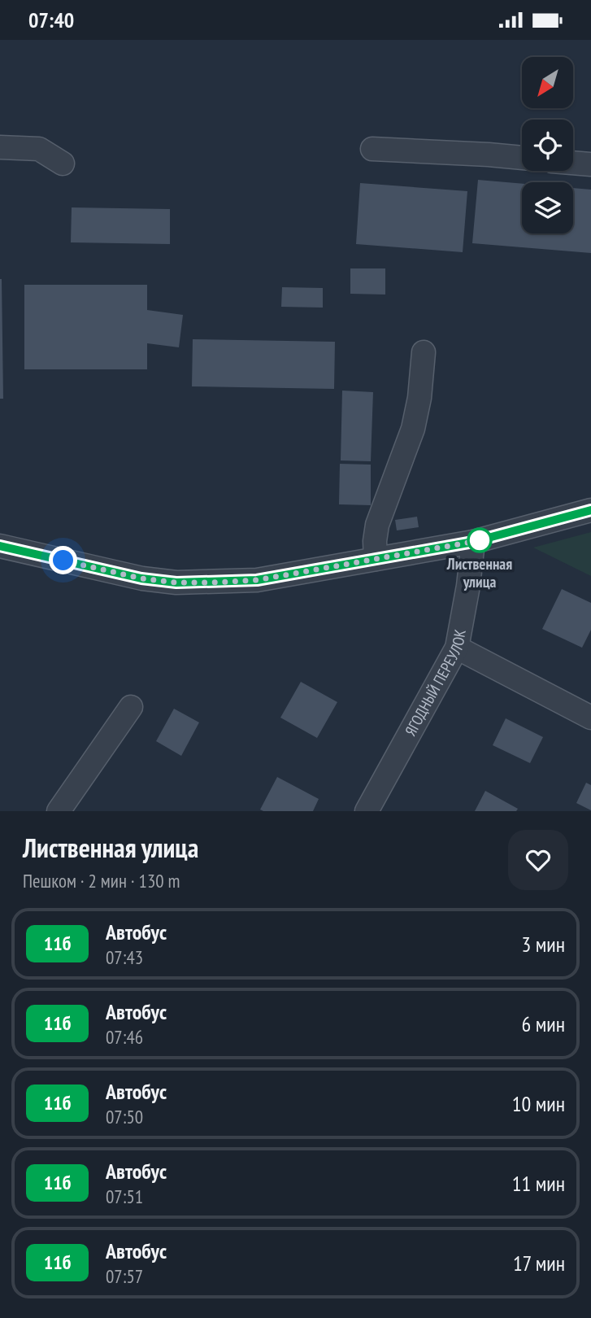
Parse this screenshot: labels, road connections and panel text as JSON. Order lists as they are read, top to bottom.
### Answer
{
  "streets": {
    "street": ["ЯГОДНЫЙ ПЕРЕУЛОК"]
  },
  "places": ["Лиственная улица"],
  "lines": ["bus line 11б"],
  "north": "bottom left",
  "page": {
    "status": "07:40",
    "heading": ["Лиственная улица", "Пешком · 2 мин · 130 m"],
    "list": [
      {
        "mark": "11б",
        "name": "Автобус",
        "note": "07:43",
        "value": "3 мин"
      },
      {
        "mark": "11б",
        "name": "Автобус",
        "note": "07:46",
        "value": "6 мин"
      },
      {
        "mark": "11б",
        "name": "Автобус",
        "note": "07:50",
        "value": "10 мин"
      },
      {
        "mark": "11б",
        "name": "Автобус",
        "note": "07:51",
        "value": "11 мин"
      },
      {
        "mark": "11б",
        "name": "Автобус",
        "note": "07:57",
        "value": "17 мин"
      }
    ]
  }
}
